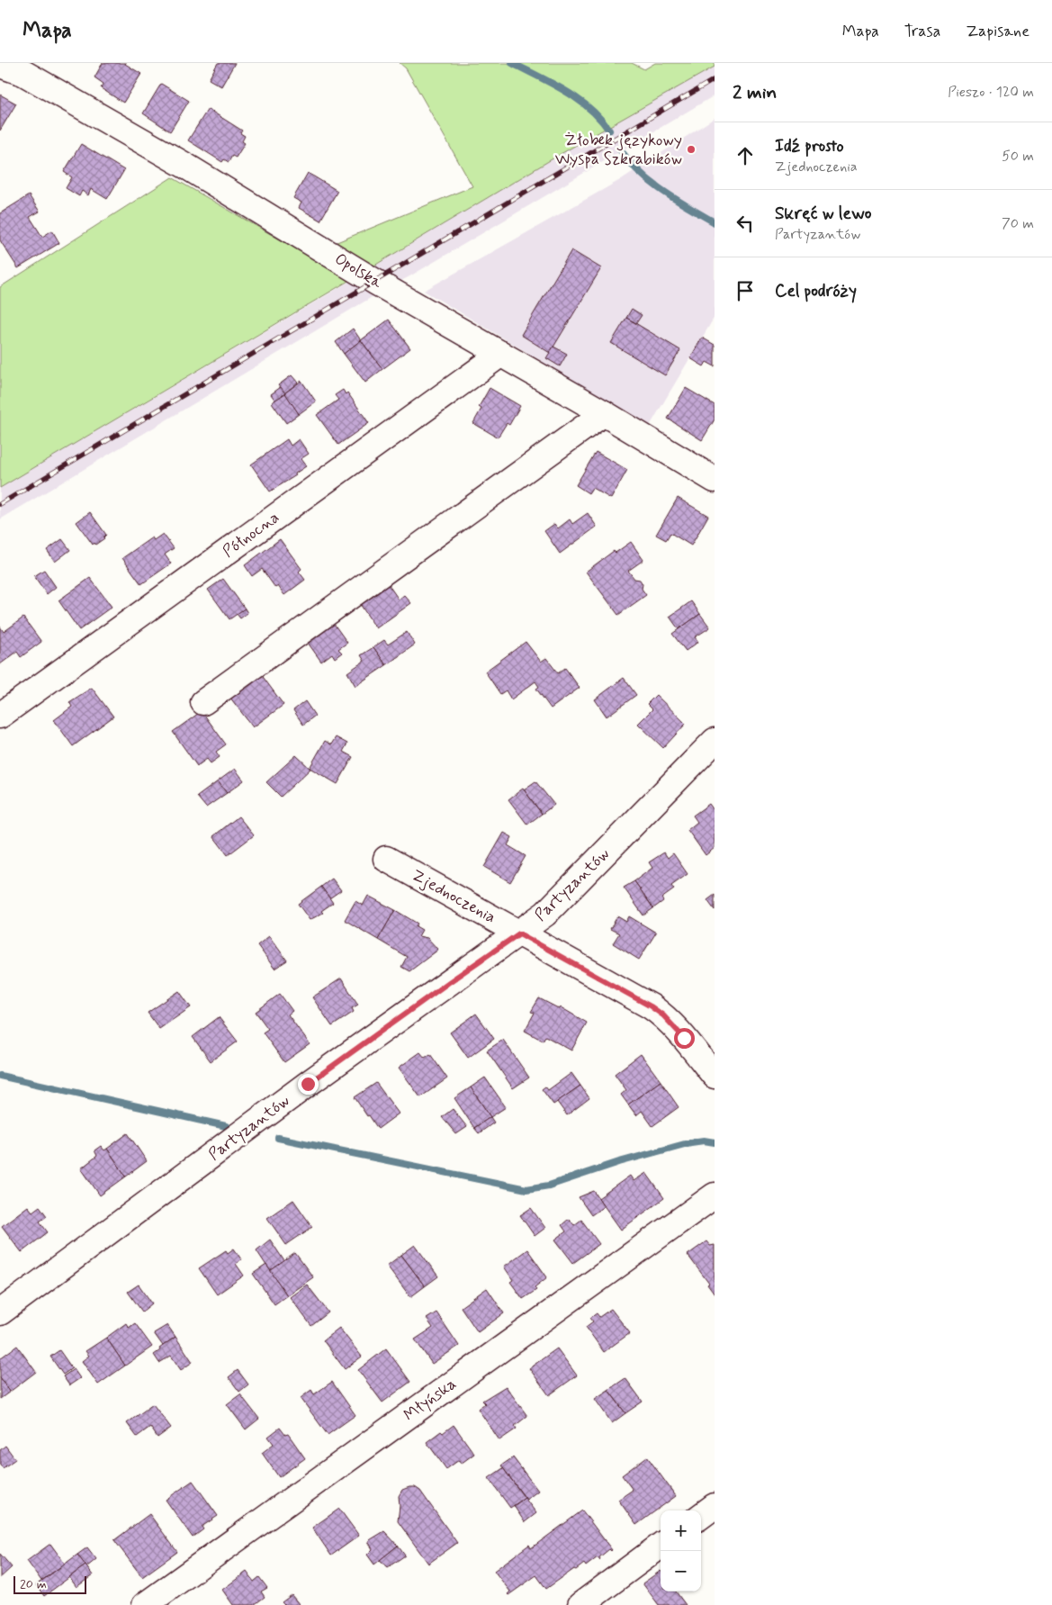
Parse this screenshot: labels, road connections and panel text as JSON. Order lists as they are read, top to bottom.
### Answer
{
  "streets": {
    "street": [
      "Opolska",
      "Północna",
      "Partyzantów",
      "Zjednoczenia",
      "Młyńska"
    ]
  },
  "crossings": [
    ["Opolska", "Północna"],
    ["Partyzantów", "Zjednoczenia"]
  ],
  "places": ["Żłobek językowy Wyspa Szkrabików"],
  "scale_bar": "20 m",
  "page": {
    "header": "Mapa",
    "nav": ["Mapa", "Trasa", "Zapisane"],
    "heading": ["2 min", "Pieszo · 120 m"],
    "list": [
      ["Idź prosto", "Zjednoczenia", "50 m"],
      ["Skręć w lewo", "Partyzantów", "70 m"],
      "Cel podróży"
    ],
    "map_buttons": ["+", "−"],
    "scale": "20 m"
  }
}
